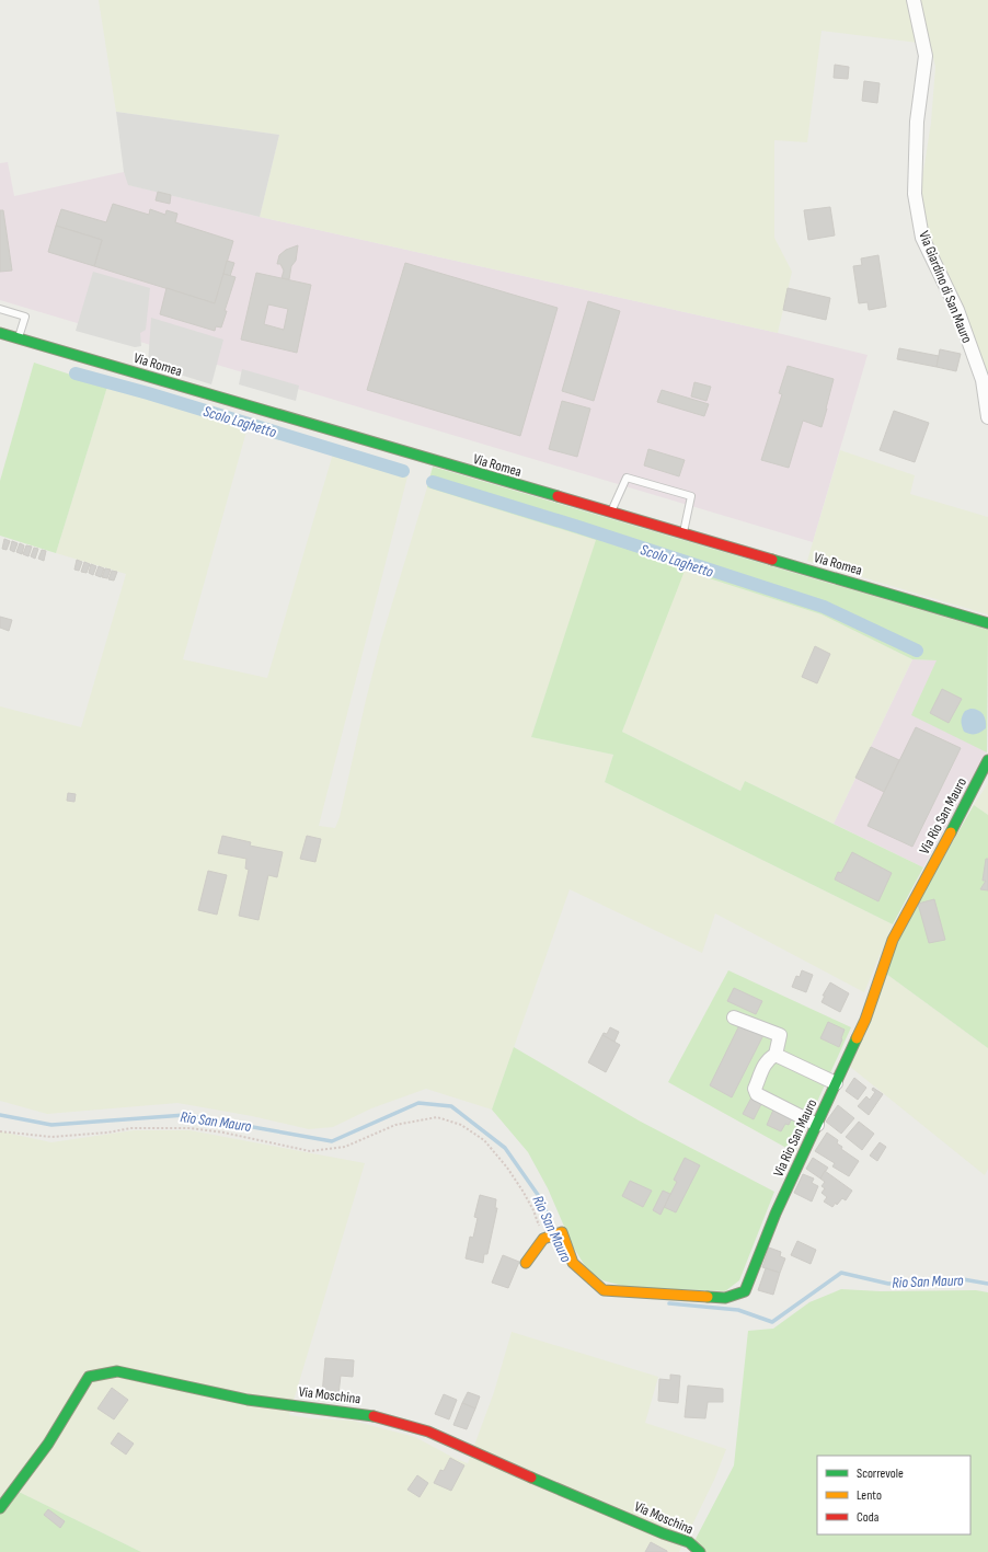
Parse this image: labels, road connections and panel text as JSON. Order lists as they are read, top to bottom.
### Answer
{
  "streets": {
    "street": [
      "Via Giardino di San Mauro",
      "Via Romea",
      "Via Rio San Mauro",
      "Via Moschina"
    ]
  },
  "water": ["Scolo Laghetto", "Rio San Mauro"],
  "legend": ["Scorrevole", "Lento", "Coda"]
}
